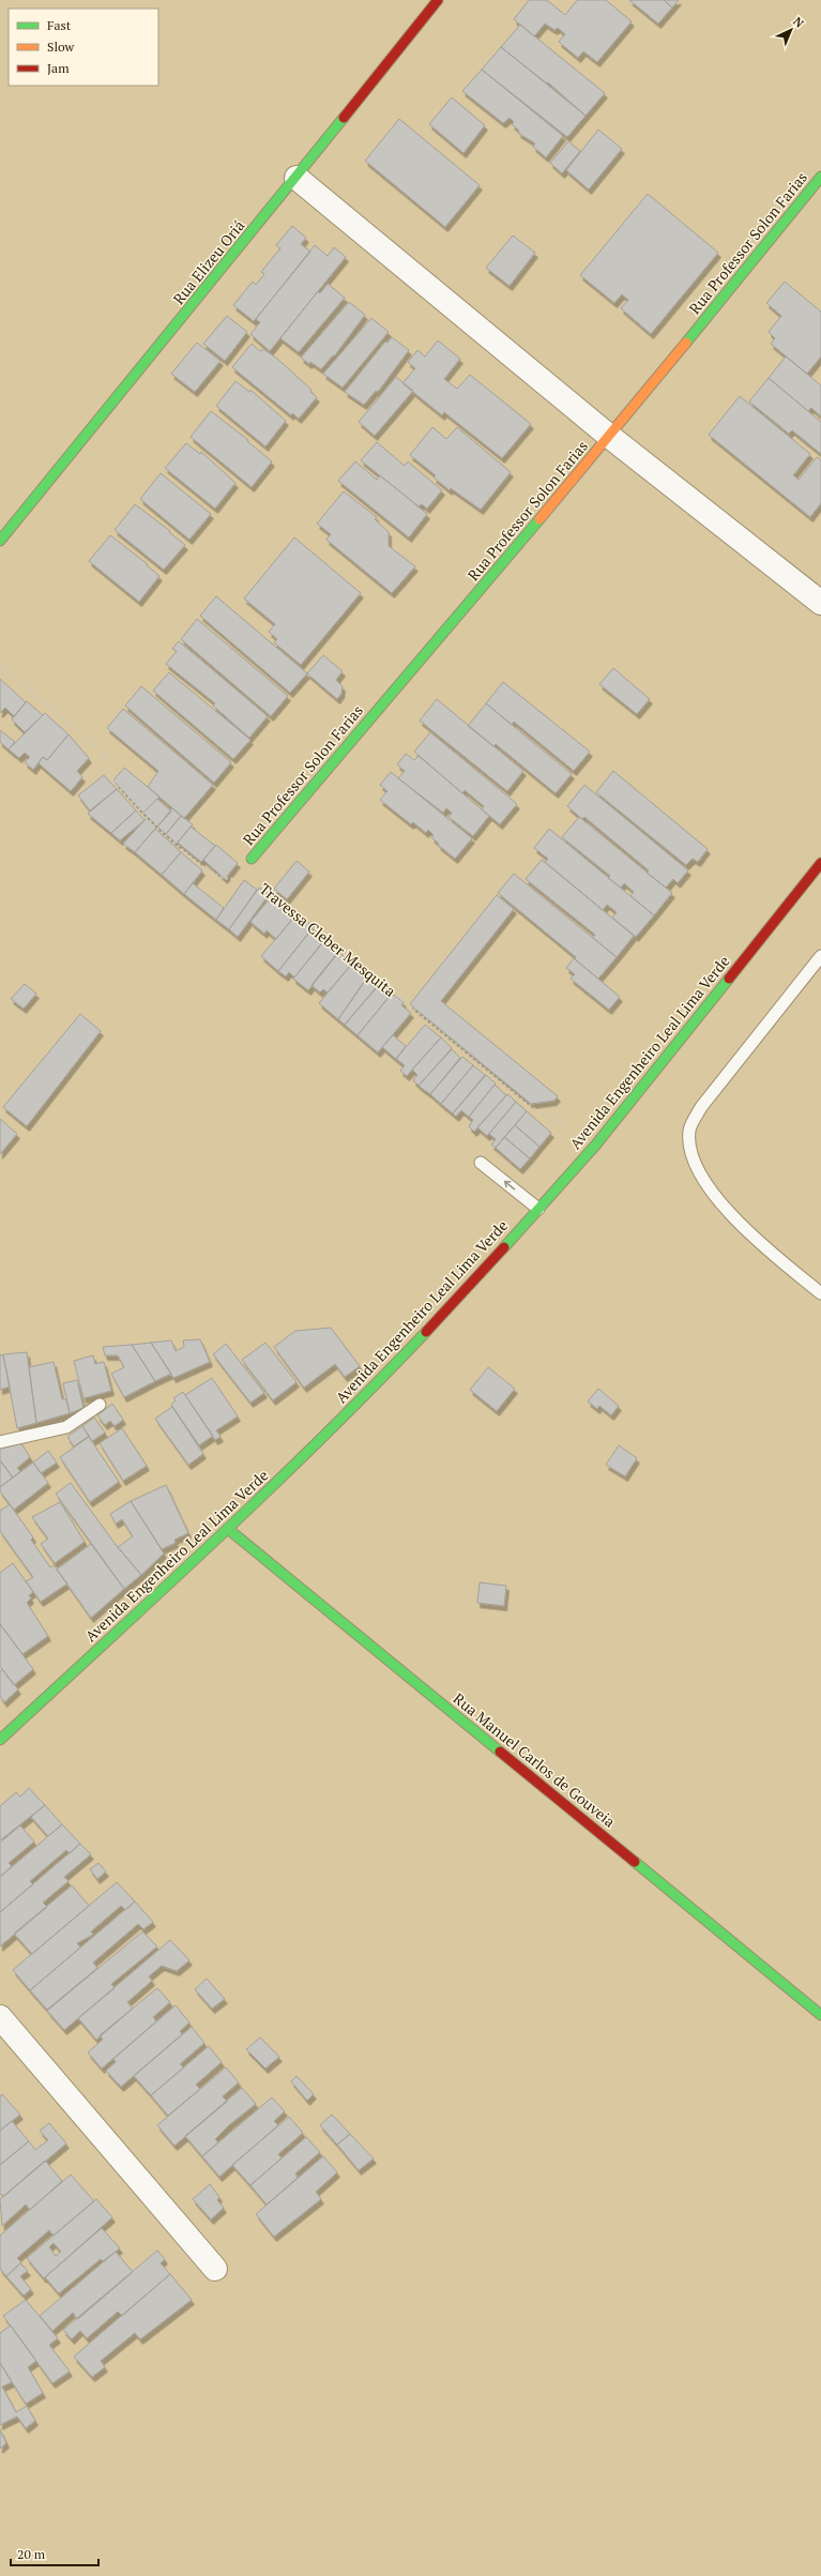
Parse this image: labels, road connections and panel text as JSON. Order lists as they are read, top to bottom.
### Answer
{
  "streets": {
    "street": [
      "Rua Professor Solon Farias",
      "Rua Elizeu Oriá",
      "Avenida Engenheiro Leal Lima Verde",
      "Rua Manuel Carlos de Gouveia"
    ],
    "path": ["Travessa Cleber Mesquita"]
  },
  "crossings": [
    ["Travessa Cleber Mesquita", "Avenida Engenheiro Leal Lima Verde"],
    ["Avenida Engenheiro Leal Lima Verde", "Rua Manuel Carlos de Gouveia"]
  ],
  "legend": ["Fast", "Slow", "Jam"],
  "scale_bar": "20 m",
  "north": "top right"
}
